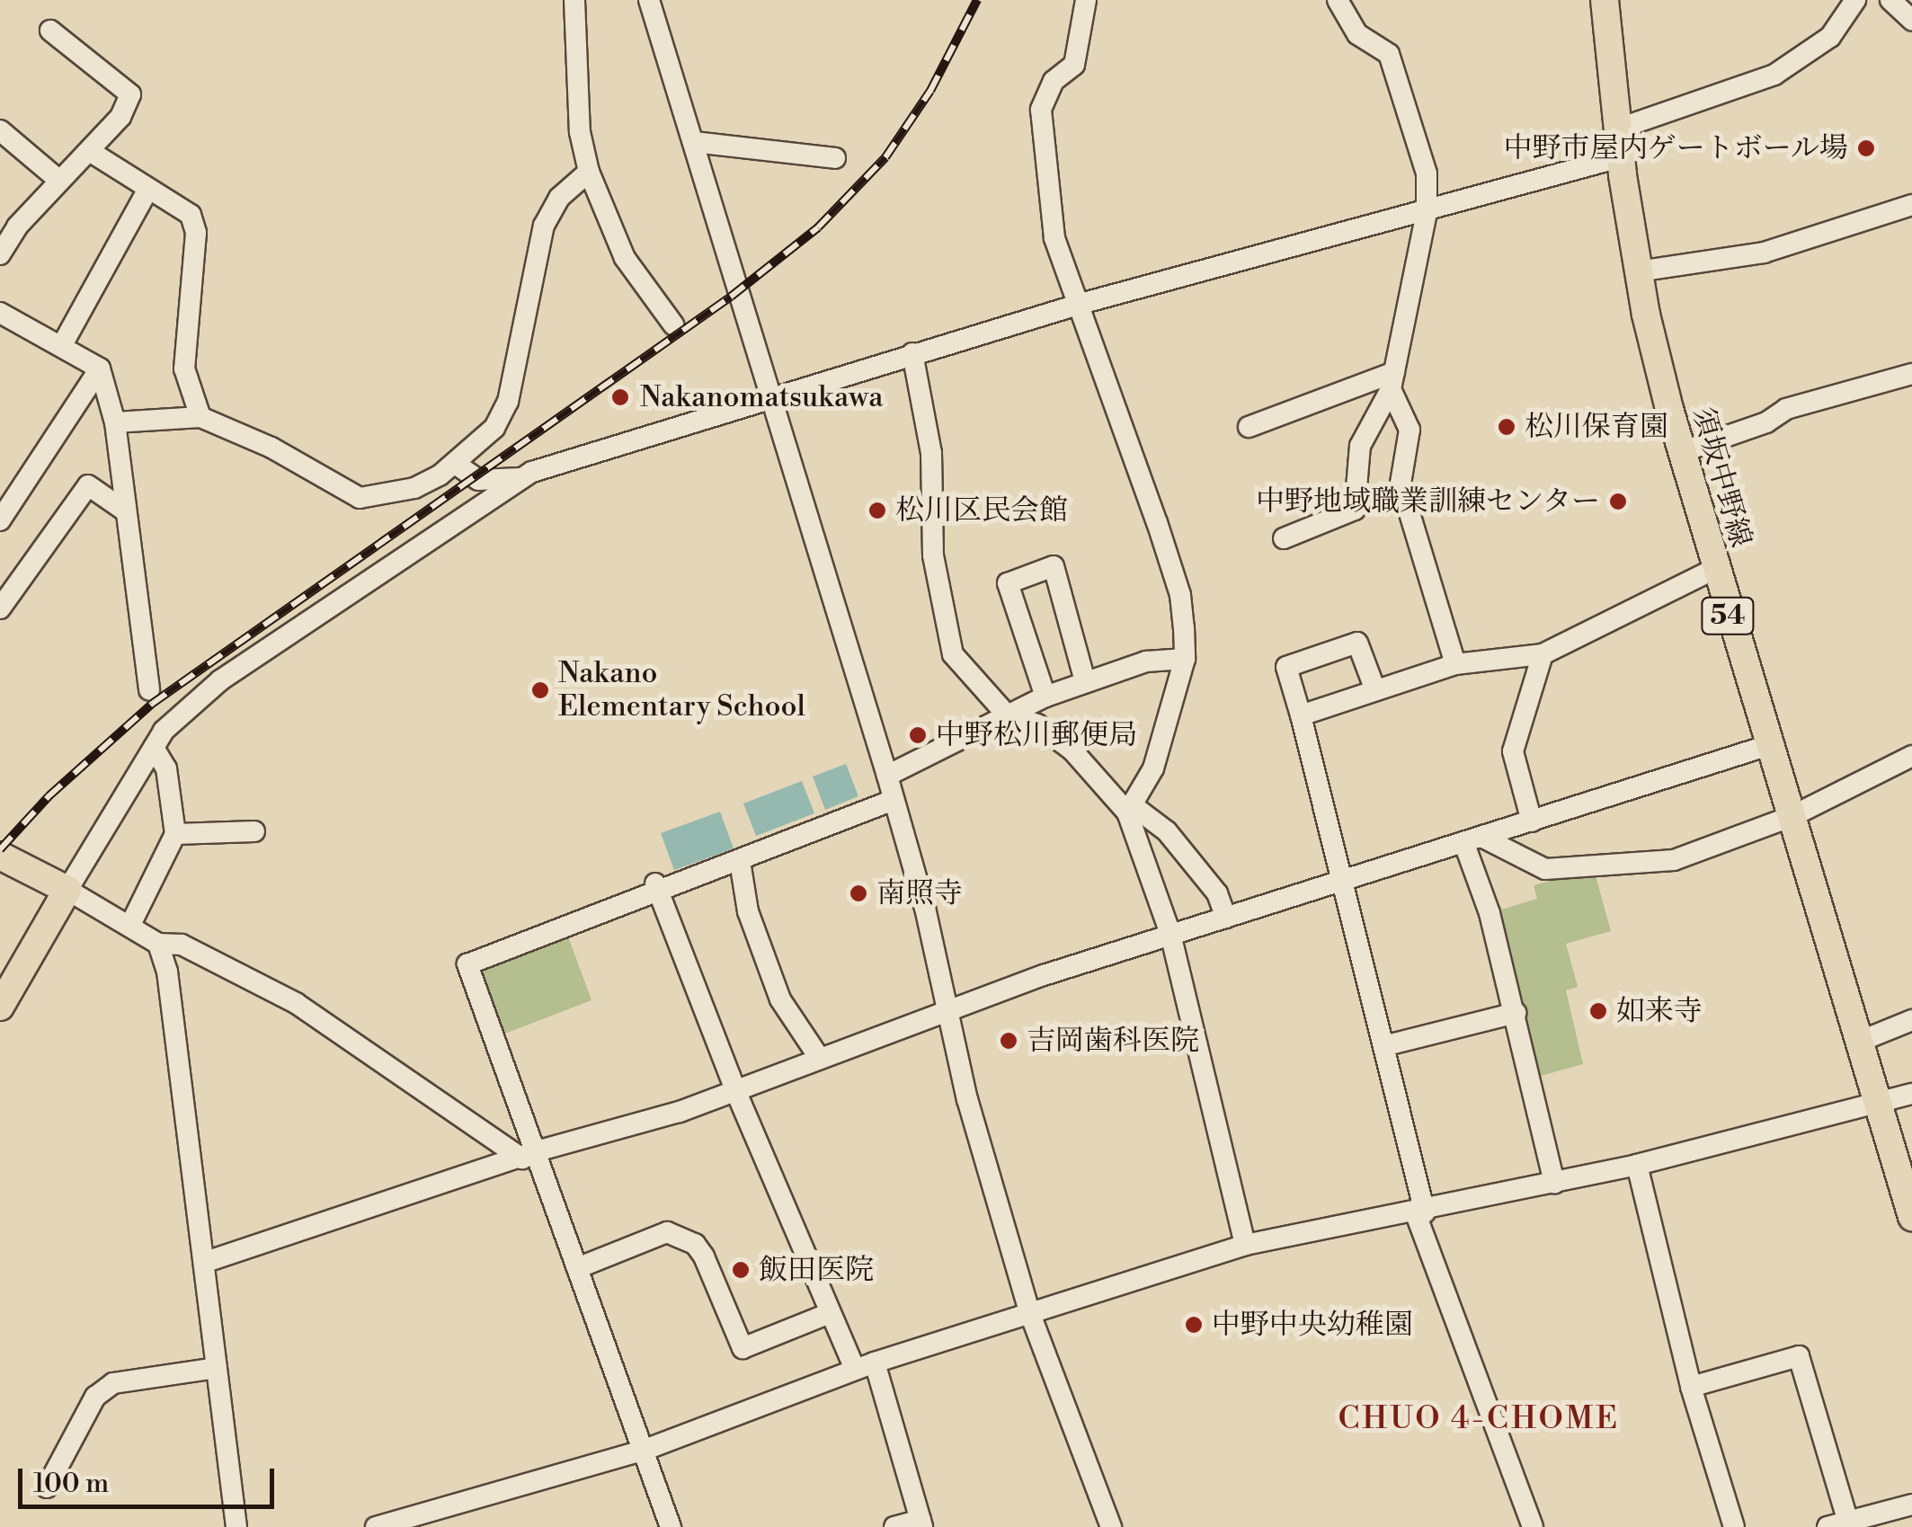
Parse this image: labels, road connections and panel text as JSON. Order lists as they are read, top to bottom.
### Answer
{
  "streets": {
    "main road": ["須坂中野線", "54"]
  },
  "districts": ["CHUO 4-CHOME"],
  "places": [
    "中野市屋内ゲートボール場",
    "Nakanomatsukawa",
    "松川保育園",
    "中野地域職業訓練センター",
    "松川区民会館",
    "Nakano Elementary School",
    "中野松川郵便局",
    "南照寺",
    "如来寺",
    "吉岡歯科医院",
    "飯田医院",
    "中野中央幼稚園"
  ],
  "scale_bar": "100 m"
}
